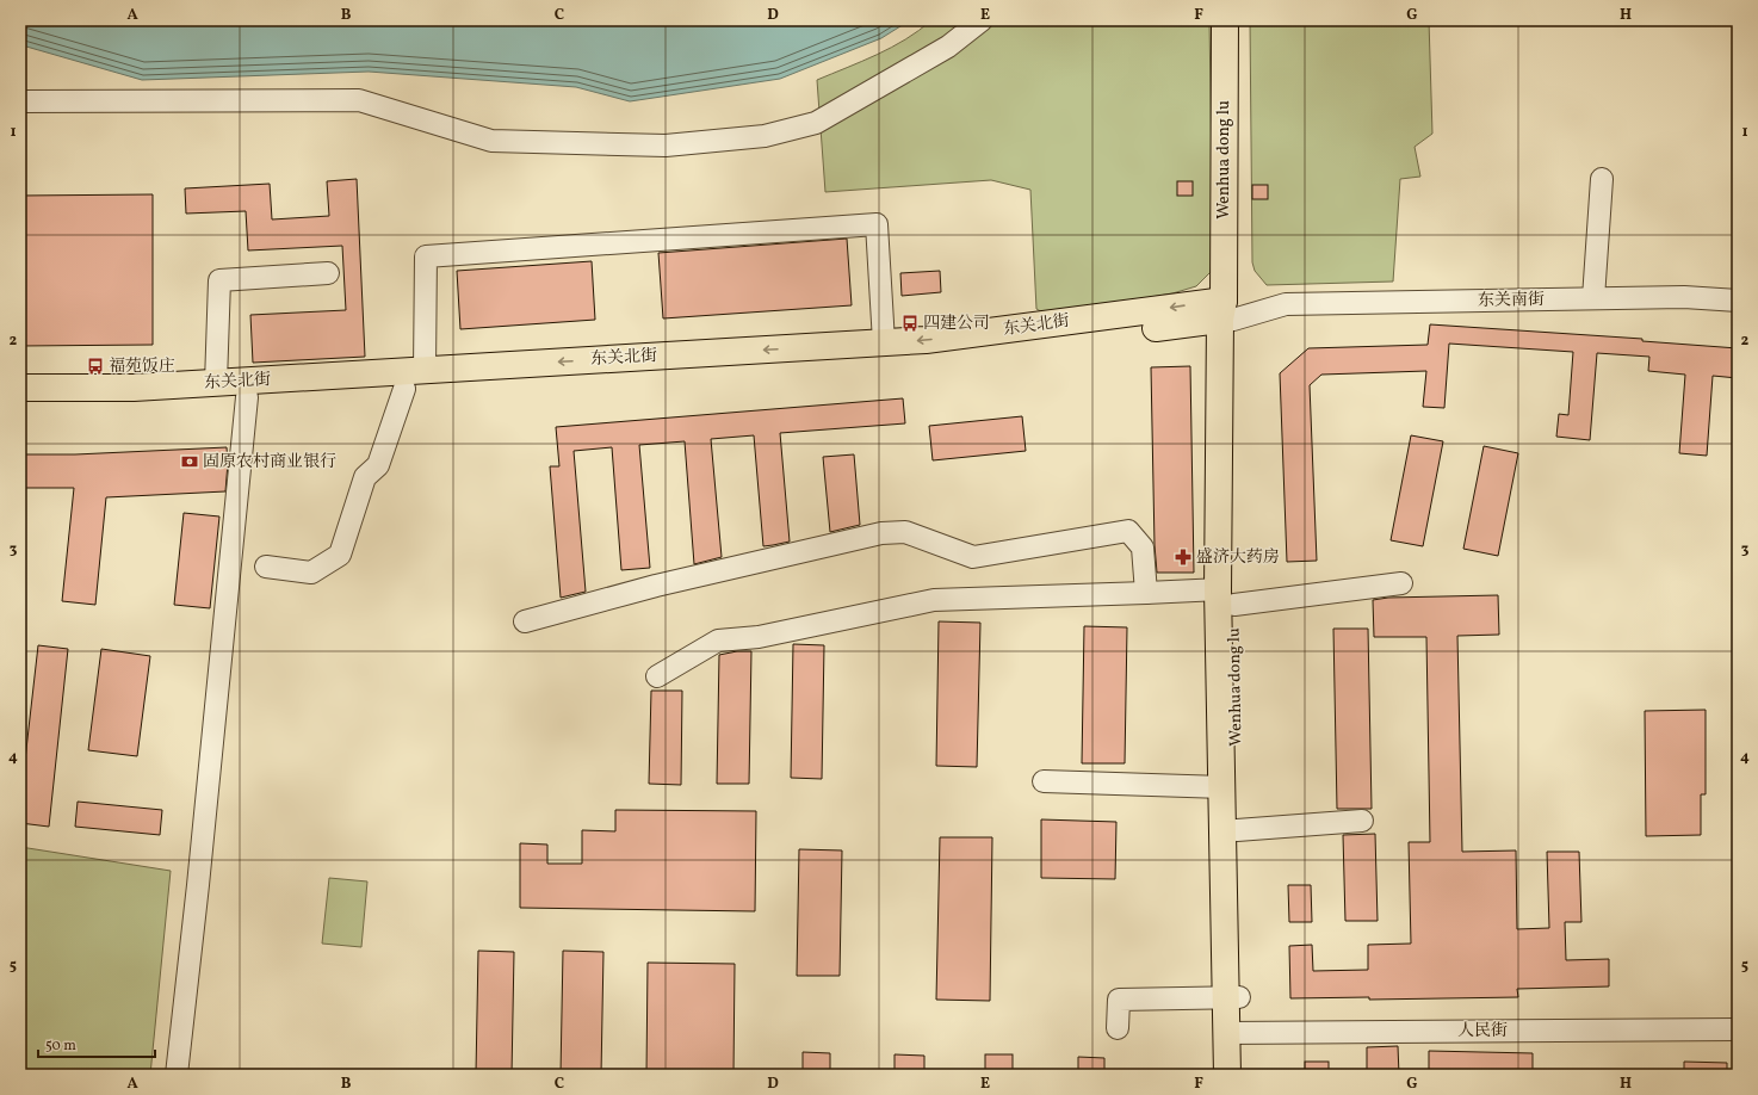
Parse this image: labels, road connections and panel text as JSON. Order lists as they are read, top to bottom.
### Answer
{
  "streets": {
    "main road": ["Wenhua dong lu", "东关北街"],
    "street": ["东关南街", "人民街"]
  },
  "crossings": [
    ["Wenhua dong lu", "东关南街"],
    ["Wenhua dong lu", "东关北街"],
    ["Wenhua dong lu", "人民街"],
    ["东关南街", "东关北街"]
  ],
  "places": {
    "bus stop": ["四建公司", "福苑饭庄"],
    "bank": ["固原农村商业银行"],
    "pharmacy": ["盛济大药房"]
  },
  "scale_bar": "50 m",
  "grid": {
    "columns": [
      "A",
      "B",
      "C",
      "D",
      "E",
      "F",
      "G",
      "H"
    ],
    "rows": [
      "1",
      "2",
      "3",
      "4",
      "5"
    ]
  }
}
